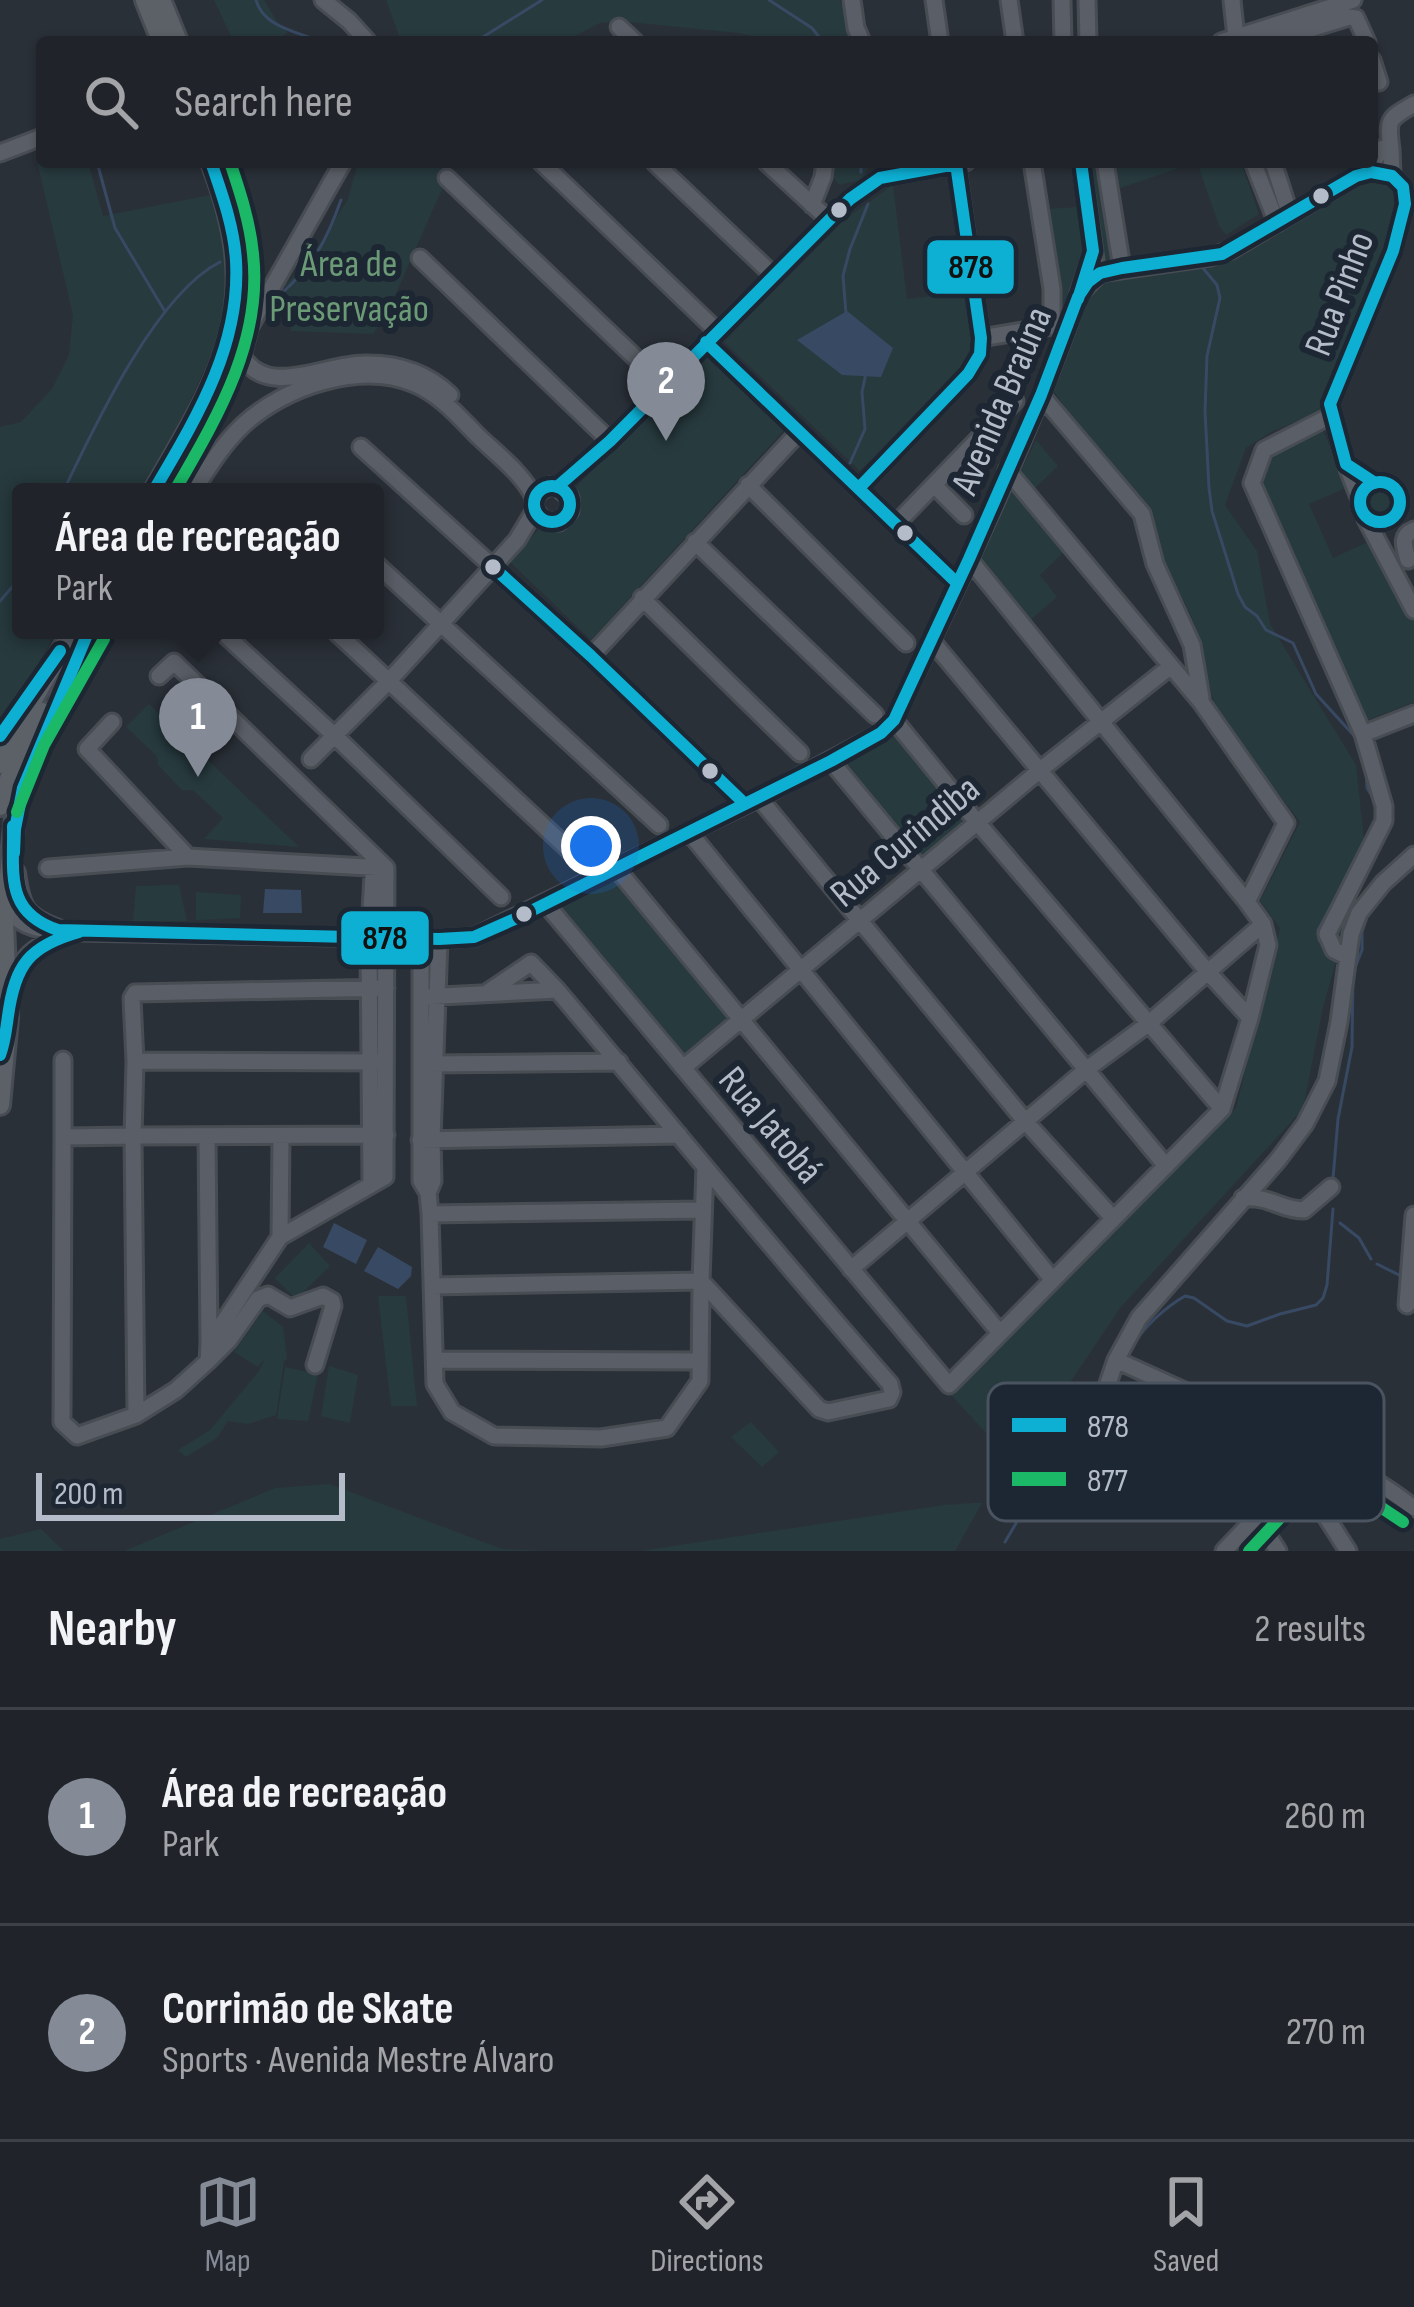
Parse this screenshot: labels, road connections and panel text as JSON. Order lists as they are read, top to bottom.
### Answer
{
  "streets": {
    "street": [
      "Rua Pinho",
      "Avenida Braúna",
      "Rua Curindiba",
      "Rua Jatobá"
    ]
  },
  "crossings": [
    ["Rua Pinho", "Avenida Braúna"],
    ["Rua Curindiba", "Rua Jatobá"]
  ],
  "parks": ["Área de Preservação"],
  "lines": ["transit line 878", "transit line 877"],
  "legend": ["878", "877"],
  "scale_bar": "200 m",
  "page": {
    "search": "Search here",
    "pins": ["2", "1"],
    "popup": ["Área de recreação", "Park"],
    "scale": "200 m",
    "heading": ["Nearby", "2 results"],
    "list": [
      {
        "mark": "1",
        "name": "Área de recreação",
        "note": "Park",
        "value": "260 m"
      },
      {
        "mark": "2",
        "name": "Corrimão de Skate",
        "note": "Sports · Avenida Mestre Álvaro",
        "value": "270 m"
      }
    ],
    "nav": ["Map", "Directions", "Saved"]
  }
}
